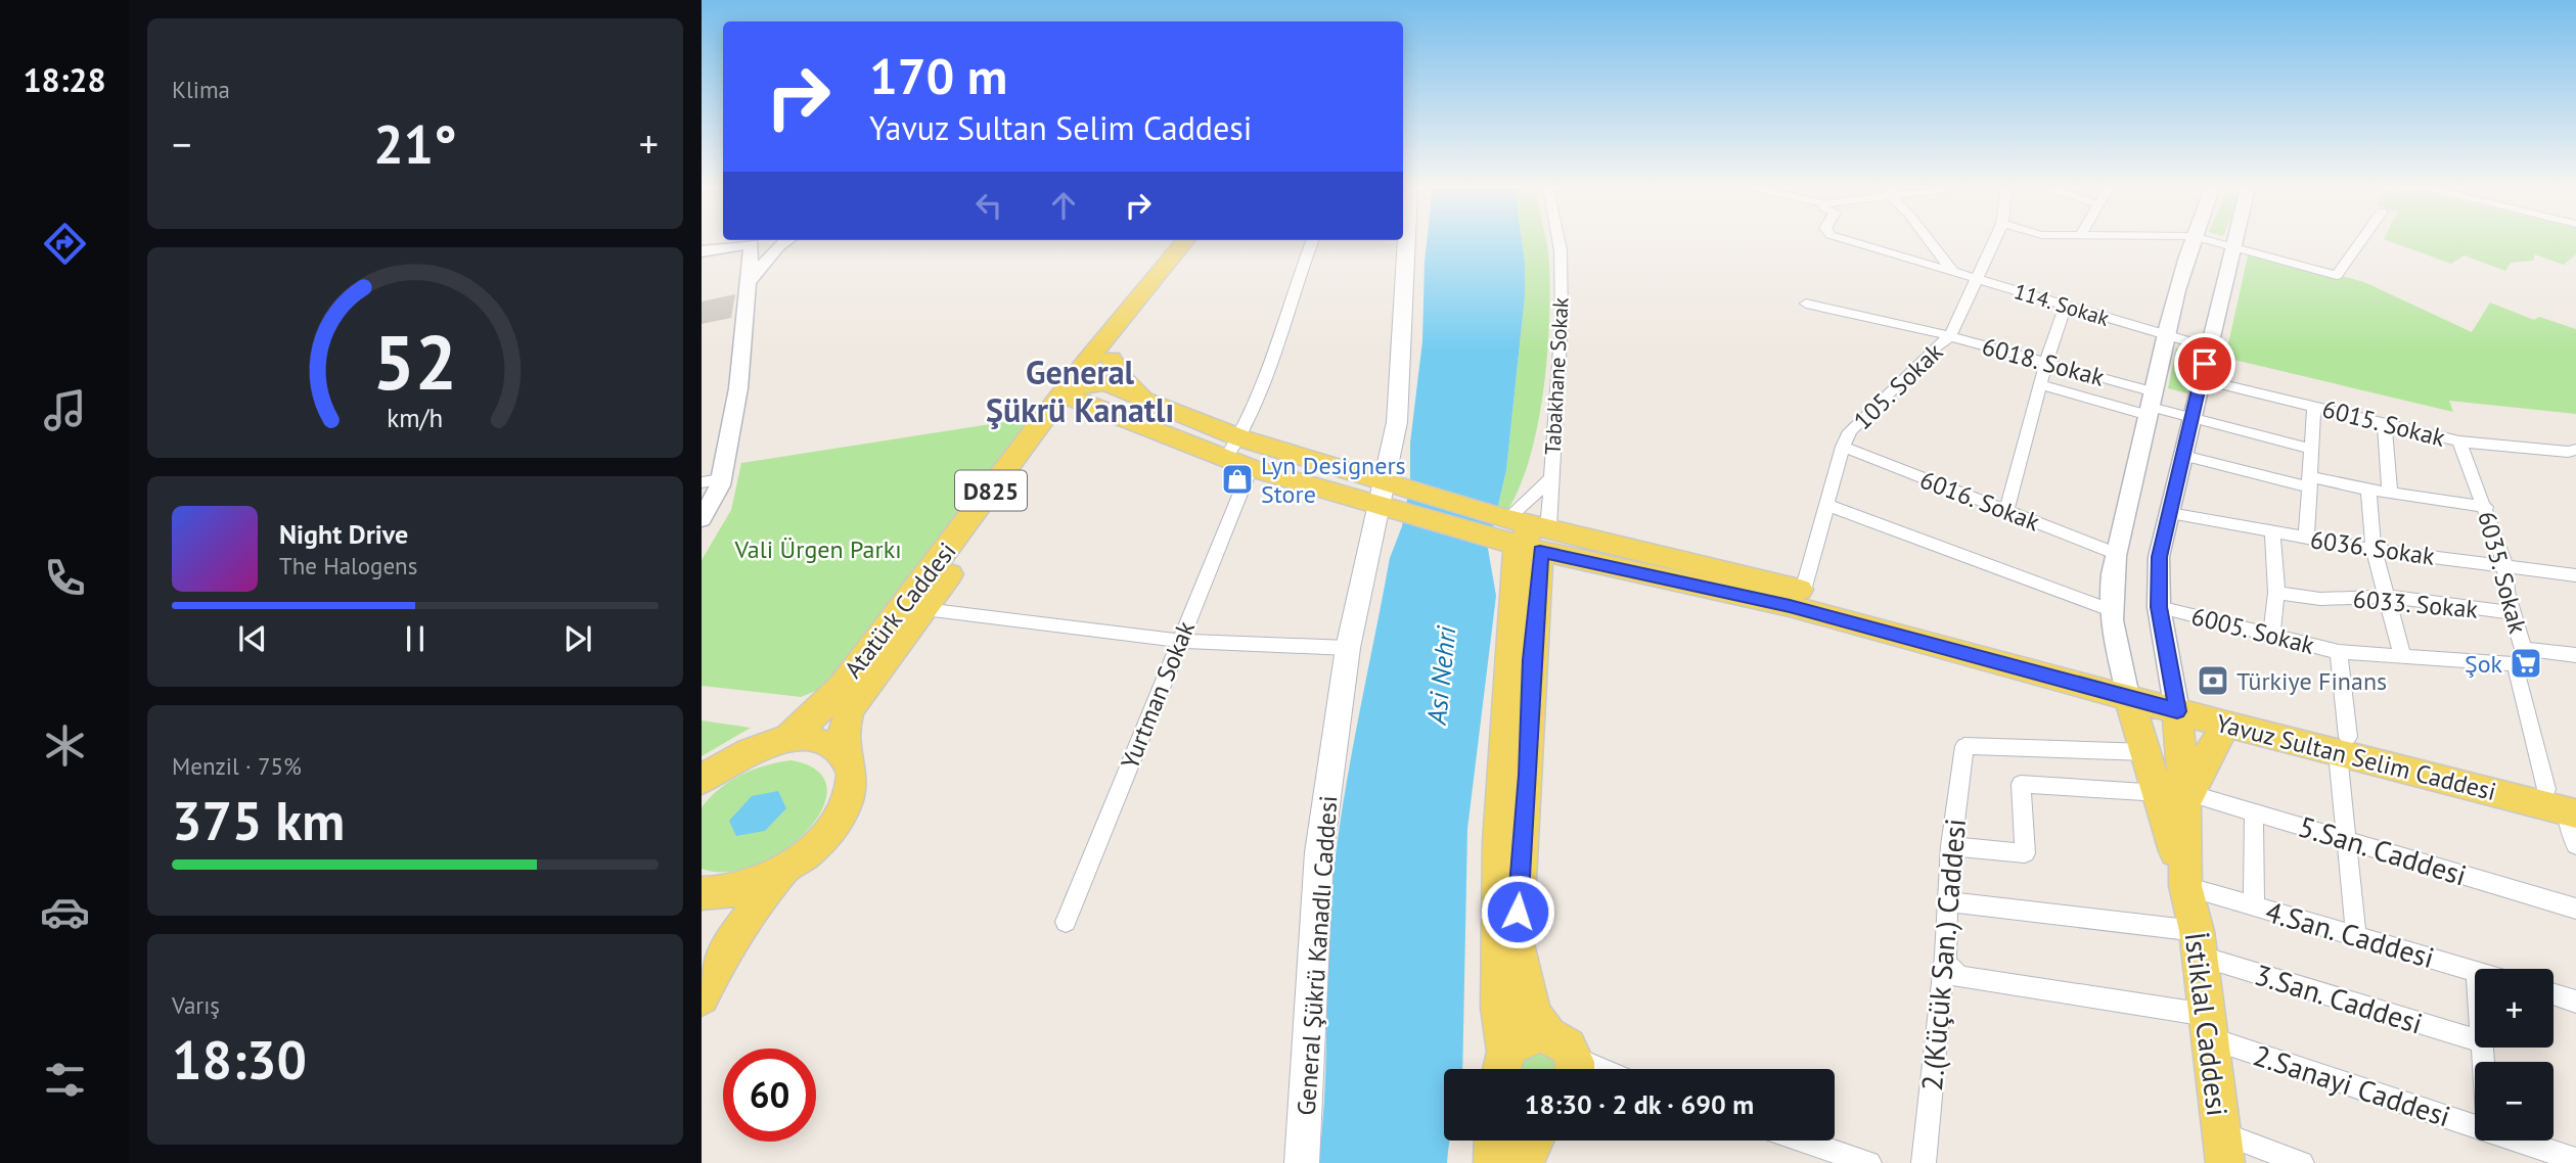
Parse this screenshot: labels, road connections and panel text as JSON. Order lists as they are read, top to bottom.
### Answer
{
  "streets": {
    "main road": [
      "D825",
      "Atatürk Caddesi",
      "Yavuz Sultan Selim Caddesi",
      "General Şükrü Kanadlı Caddesi",
      "İstiklal Caddesi"
    ],
    "street": [
      "114. Sokak",
      "6018. Sokak",
      "Tabakhane Sokak",
      "105. Sokak",
      "6015. Sokak",
      "6016. Sokak",
      "6036. Sokak",
      "6035. Sokak",
      "6033. Sokak",
      "6005. Sokak",
      "Yurtman Sokak",
      "5.San. Caddesi",
      "4.San. Caddesi",
      "2.(Küçük San.) Caddesi",
      "3.San. Caddesi",
      "2.Sanayi Caddesi"
    ]
  },
  "crossings": [
    ["114. Sokak", "105. Sokak"],
    ["6018. Sokak", "105. Sokak"],
    ["Tabakhane Sokak", "Yavuz Sultan Selim Caddesi"],
    ["105. Sokak", "6016. Sokak"],
    ["105. Sokak", "Yavuz Sultan Selim Caddesi"],
    ["6015. Sokak", "6035. Sokak"],
    ["6036. Sokak", "6035. Sokak"],
    ["6035. Sokak", "6033. Sokak"],
    ["6035. Sokak", "6005. Sokak"],
    ["6035. Sokak", "Yavuz Sultan Selim Caddesi"],
    ["Atatürk Caddesi", "Yavuz Sultan Selim Caddesi"],
    ["Yurtman Sokak", "Yavuz Sultan Selim Caddesi"],
    ["Yavuz Sultan Selim Caddesi", "General Şükrü Kanadlı Caddesi"],
    ["Yavuz Sultan Selim Caddesi", "İstiklal Caddesi"],
    ["5.San. Caddesi", "2.(Küçük San.) Caddesi"],
    ["5.San. Caddesi", "İstiklal Caddesi"],
    ["4.San. Caddesi", "İstiklal Caddesi"],
    ["2.(Küçük San.) Caddesi", "3.San. Caddesi"],
    ["2.(Küçük San.) Caddesi", "İstiklal Caddesi"],
    ["2.(Küçük San.) Caddesi", "2.Sanayi Caddesi"],
    ["3.San. Caddesi", "İstiklal Caddesi"],
    ["İstiklal Caddesi", "2.Sanayi Caddesi"]
  ],
  "districts": ["General Şükrü Kanatlı"],
  "water": ["Asi Nehri"],
  "parks": ["Vali Ürgen Parkı"],
  "places": {
    "shop": ["Lyn Designers Store"],
    "supermarket": ["Şok"],
    "bank": ["Türkiye Finans"]
  },
  "page": {
    "tabs": "18:28",
    "tile": [
      "Klima",
      ["Menzil · 75%", "375 km"],
      ["Varış", "18:30"]
    ],
    "turn": ["170 m", "Yavuz Sultan Selim Caddesi"],
    "heat": ["−", "21°", "+"],
    "song": ["Night Drive", "The Halogens"],
    "map_buttons": ["+", "−"],
    "limit": "60",
    "trip": "18:30 · 2 dk · 690 m",
    "gauge": ["52", "km/h"]
  }
}
